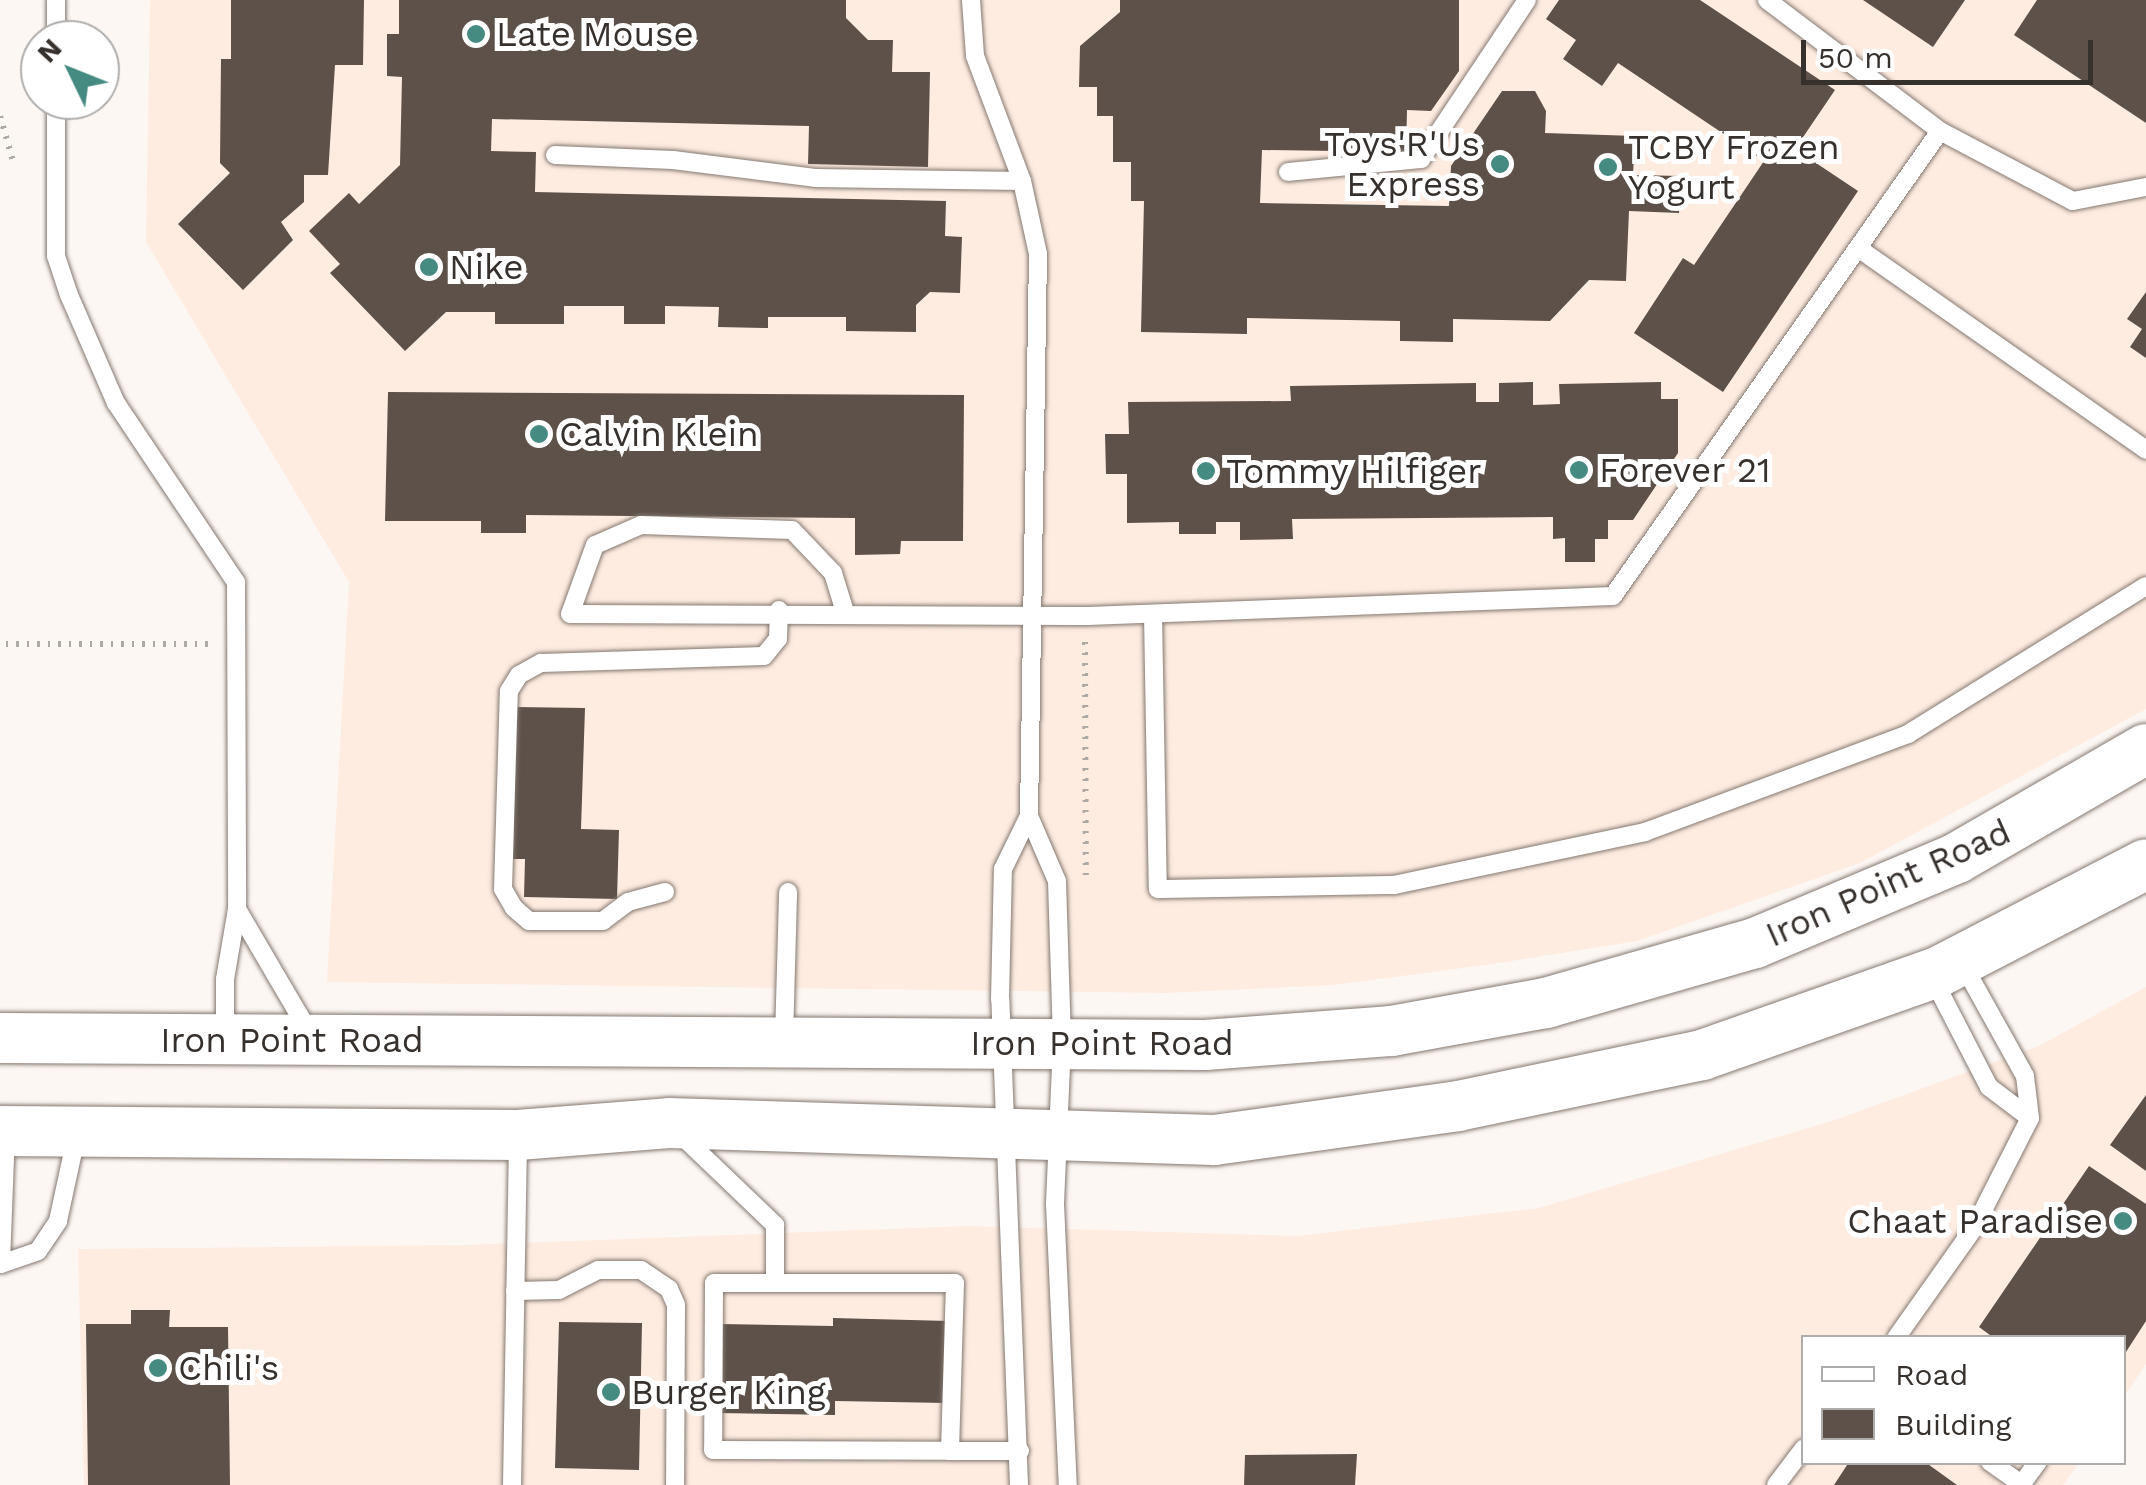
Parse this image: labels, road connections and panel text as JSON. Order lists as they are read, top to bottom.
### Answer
{
  "streets": {
    "main road": ["Iron Point Road"]
  },
  "places": [
    "Late Mouse",
    "Toys'R'Us Express",
    "TCBY Frozen Yogurt",
    "Nike",
    "Calvin Klein",
    "Forever 21",
    "Tommy Hilfiger",
    "Chaat Paradise",
    "Chili's",
    "Burger King"
  ],
  "legend": ["Road", "Building"],
  "scale_bar": "50 m",
  "north": "top left"
}
